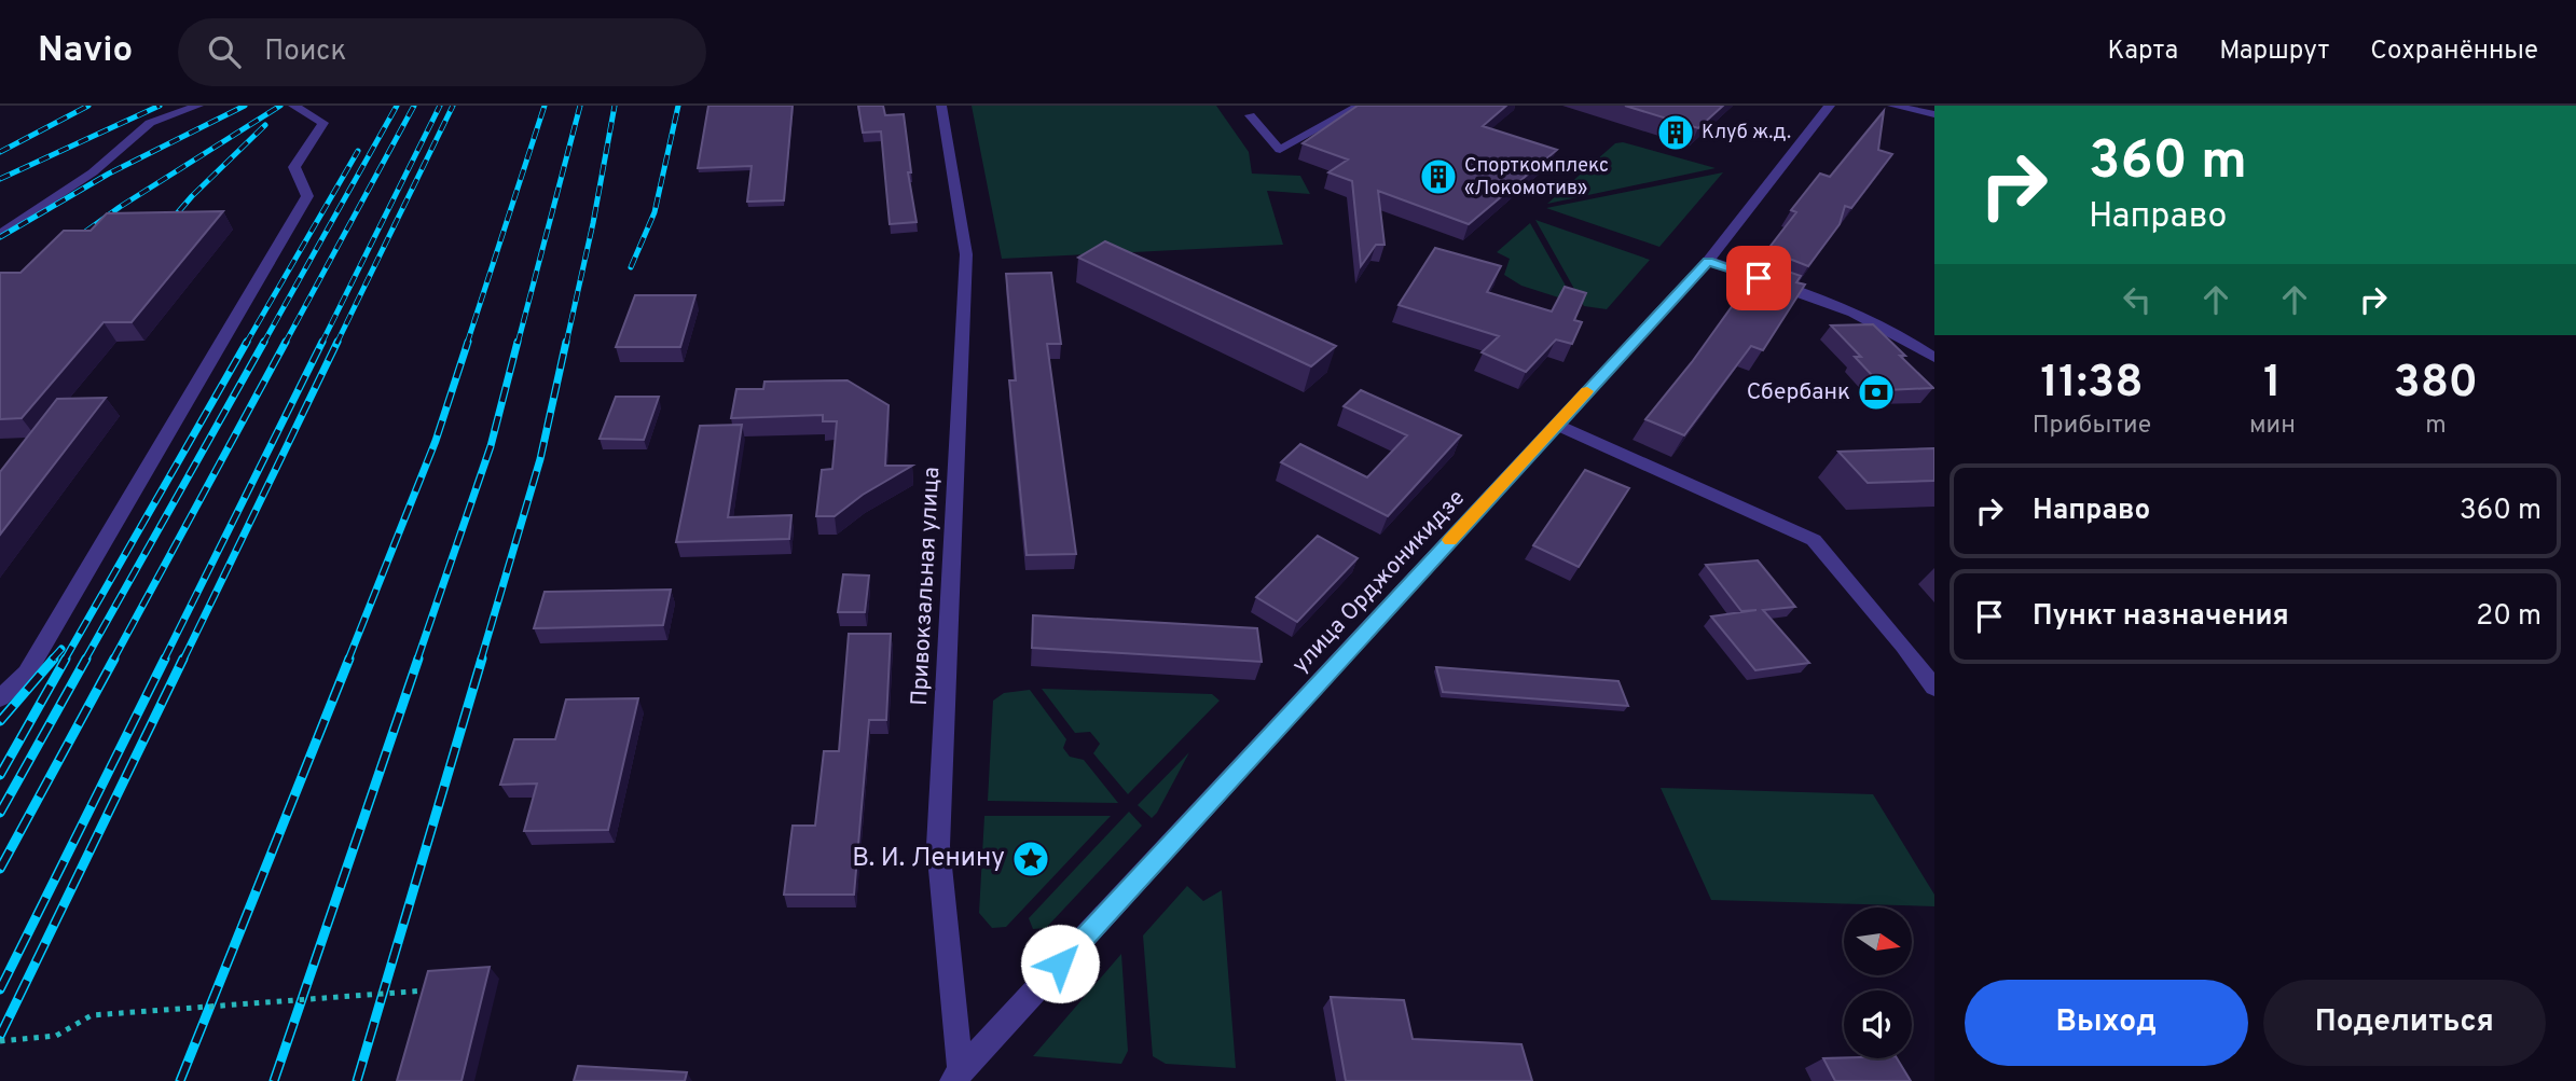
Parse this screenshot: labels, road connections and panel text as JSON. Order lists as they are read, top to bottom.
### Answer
{
  "streets": {
    "street": ["улица Орджоникидзе", "Привокзальная улица"]
  },
  "crossings": [
    ["улица Орджоникидзе", "Привокзальная улица"]
  ],
  "places": {
    "building": ["Клуб ж.д.", "Спорткомплекс «Локомотив»"],
    "bank": ["Сбербанк"],
    "place": ["В. И. Ленину"]
  },
  "north": "right",
  "page": {
    "header": "Navio",
    "search": "Поиск",
    "nav": ["Карта", "Маршрут", "Сохранённые"],
    "turn": ["360 m", "Направо"],
    "eta": [
      "11:38",
      "Прибытие",
      "1",
      "мин",
      "380",
      "m"
    ],
    "list": [
      {
        "name": "Направо",
        "value": "360 m"
      },
      {
        "name": "Пункт назначения",
        "value": "20 m"
      }
    ],
    "buttons": ["Выход", "Поделиться"]
  }
}
